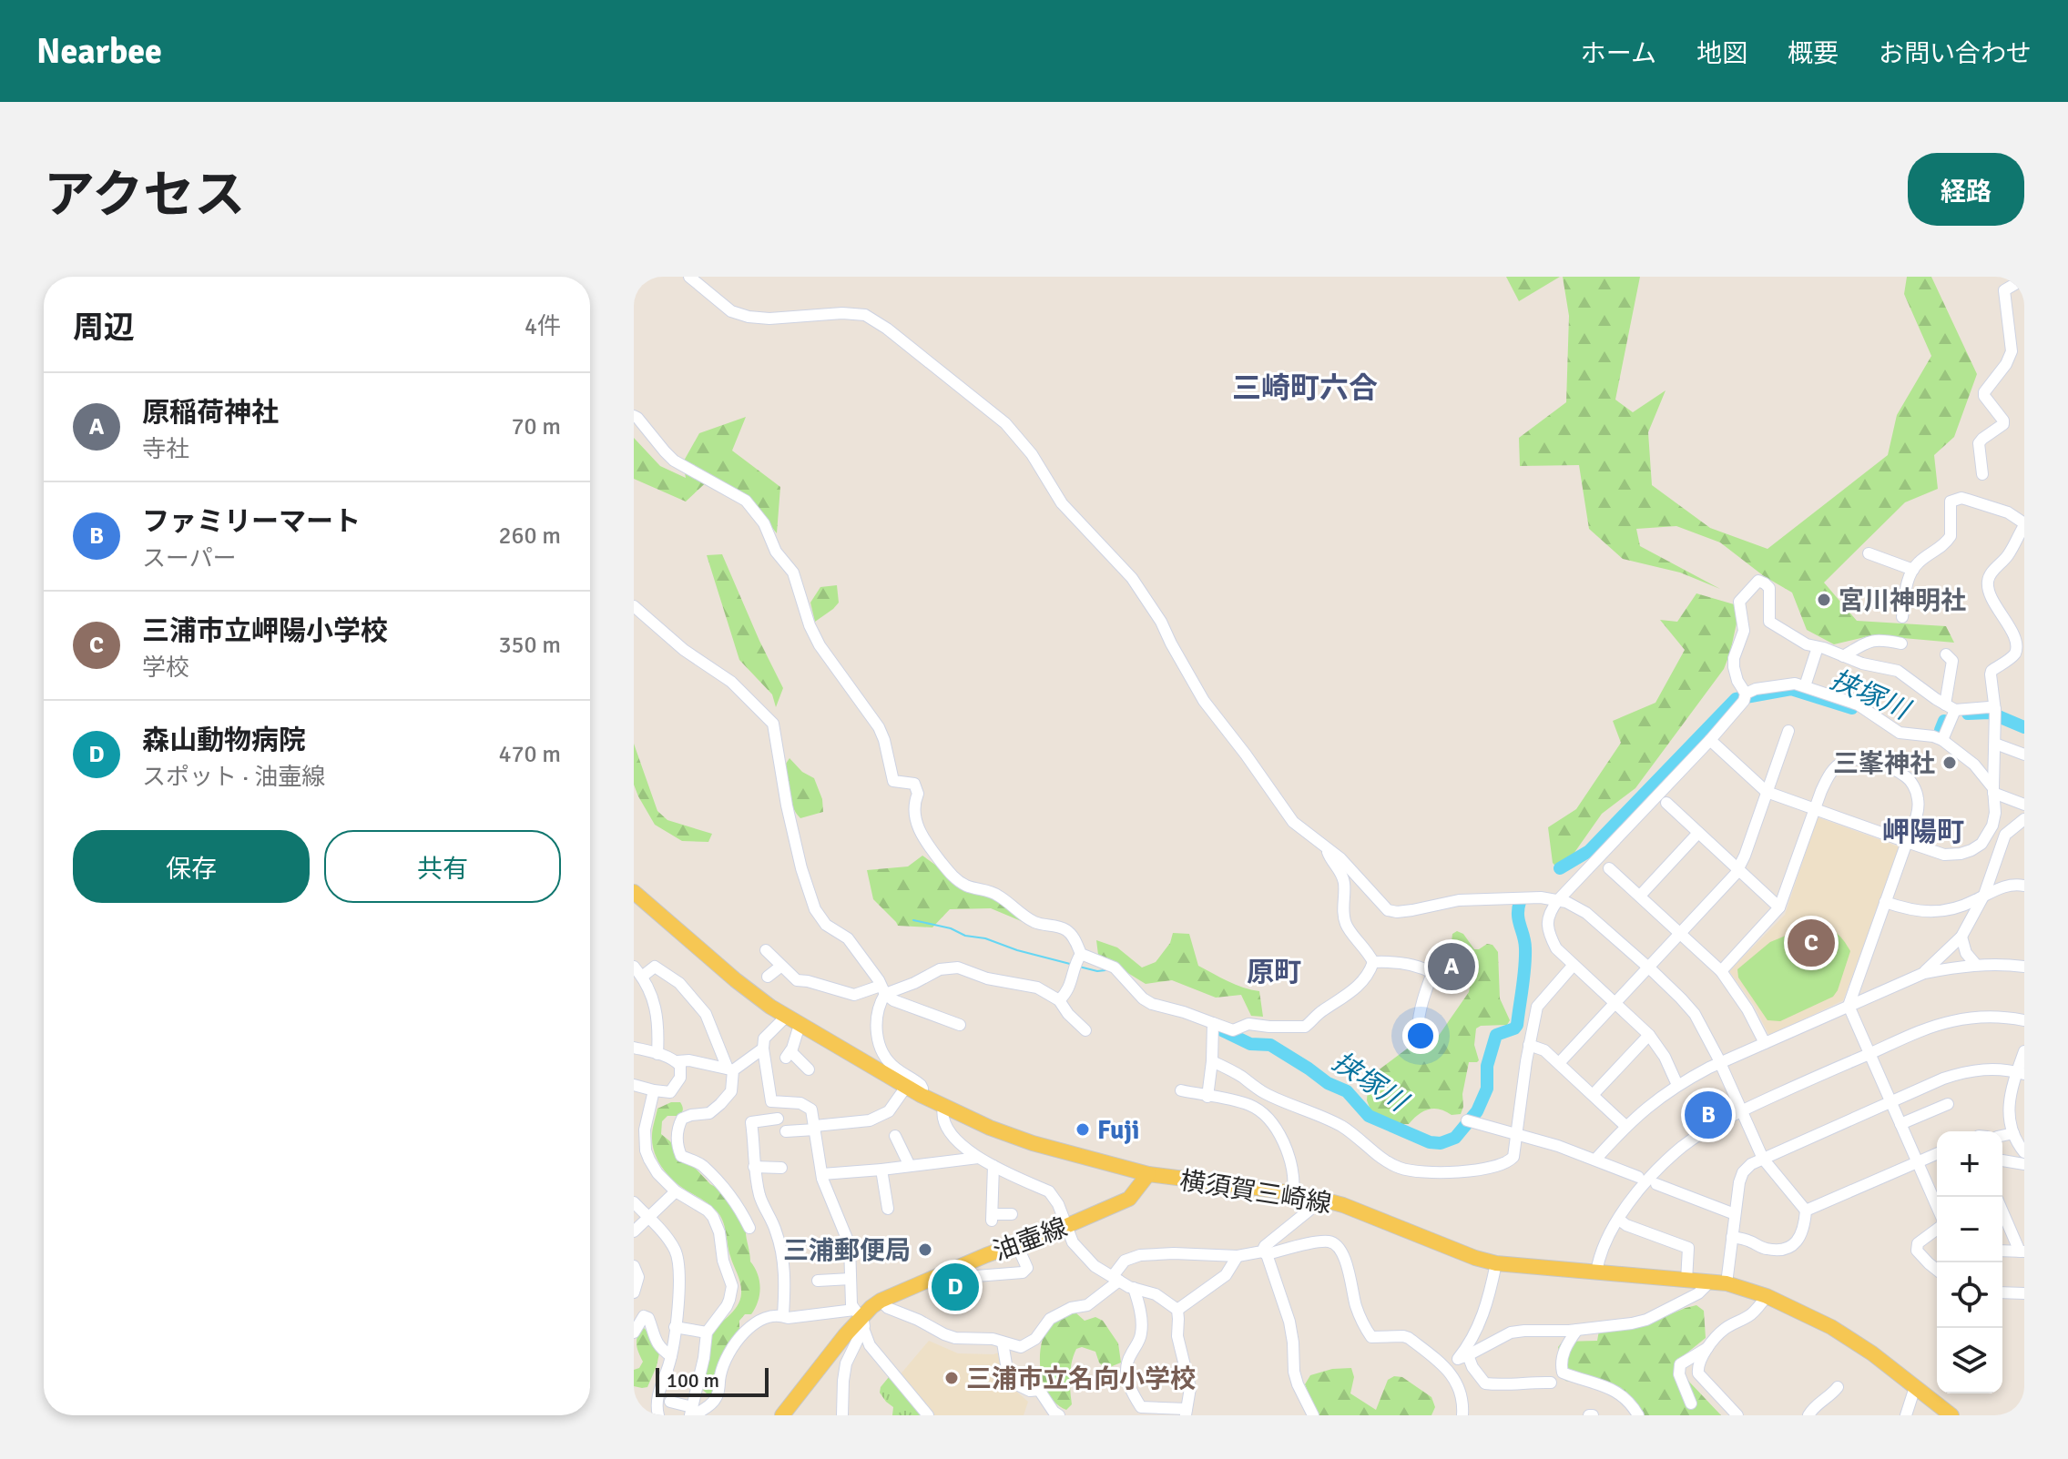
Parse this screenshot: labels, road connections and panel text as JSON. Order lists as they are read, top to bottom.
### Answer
{
  "streets": {
    "main road": ["横須賀三崎線", "油壷線"]
  },
  "crossings": [
    ["横須賀三崎線", "油壷線"]
  ],
  "districts": ["三崎町六合", "岬陽町", "原町"],
  "water": ["挟塚川"],
  "places": [
    "宮川神明社",
    "三峯神社",
    "Fuji",
    "三浦郵便局",
    "三浦市立名向小学校"
  ],
  "scale_bar": "100 m",
  "page": {
    "header": "Nearbee",
    "nav": [
      "ホーム",
      "地図",
      "概要",
      "お問い合わせ"
    ],
    "title": "アクセス",
    "buttons": [
      "経路",
      ["保存", "共有"]
    ],
    "heading": ["周辺", "4件"],
    "list": [
      {
        "mark": "A",
        "name": "原稲荷神社",
        "note": "寺社",
        "value": "70 m"
      },
      {
        "mark": "B",
        "name": "ファミリーマート",
        "note": "スーパー",
        "value": "260 m"
      },
      {
        "mark": "C",
        "name": "三浦市立岬陽小学校",
        "note": "学校",
        "value": "350 m"
      },
      {
        "mark": "D",
        "name": "森山動物病院",
        "note": "スポット · 油壷線",
        "value": "470 m"
      }
    ],
    "pins": [
      "C",
      "A",
      "B",
      "D"
    ],
    "map_buttons": ["+", "−"],
    "scale": "100 m"
  }
}
